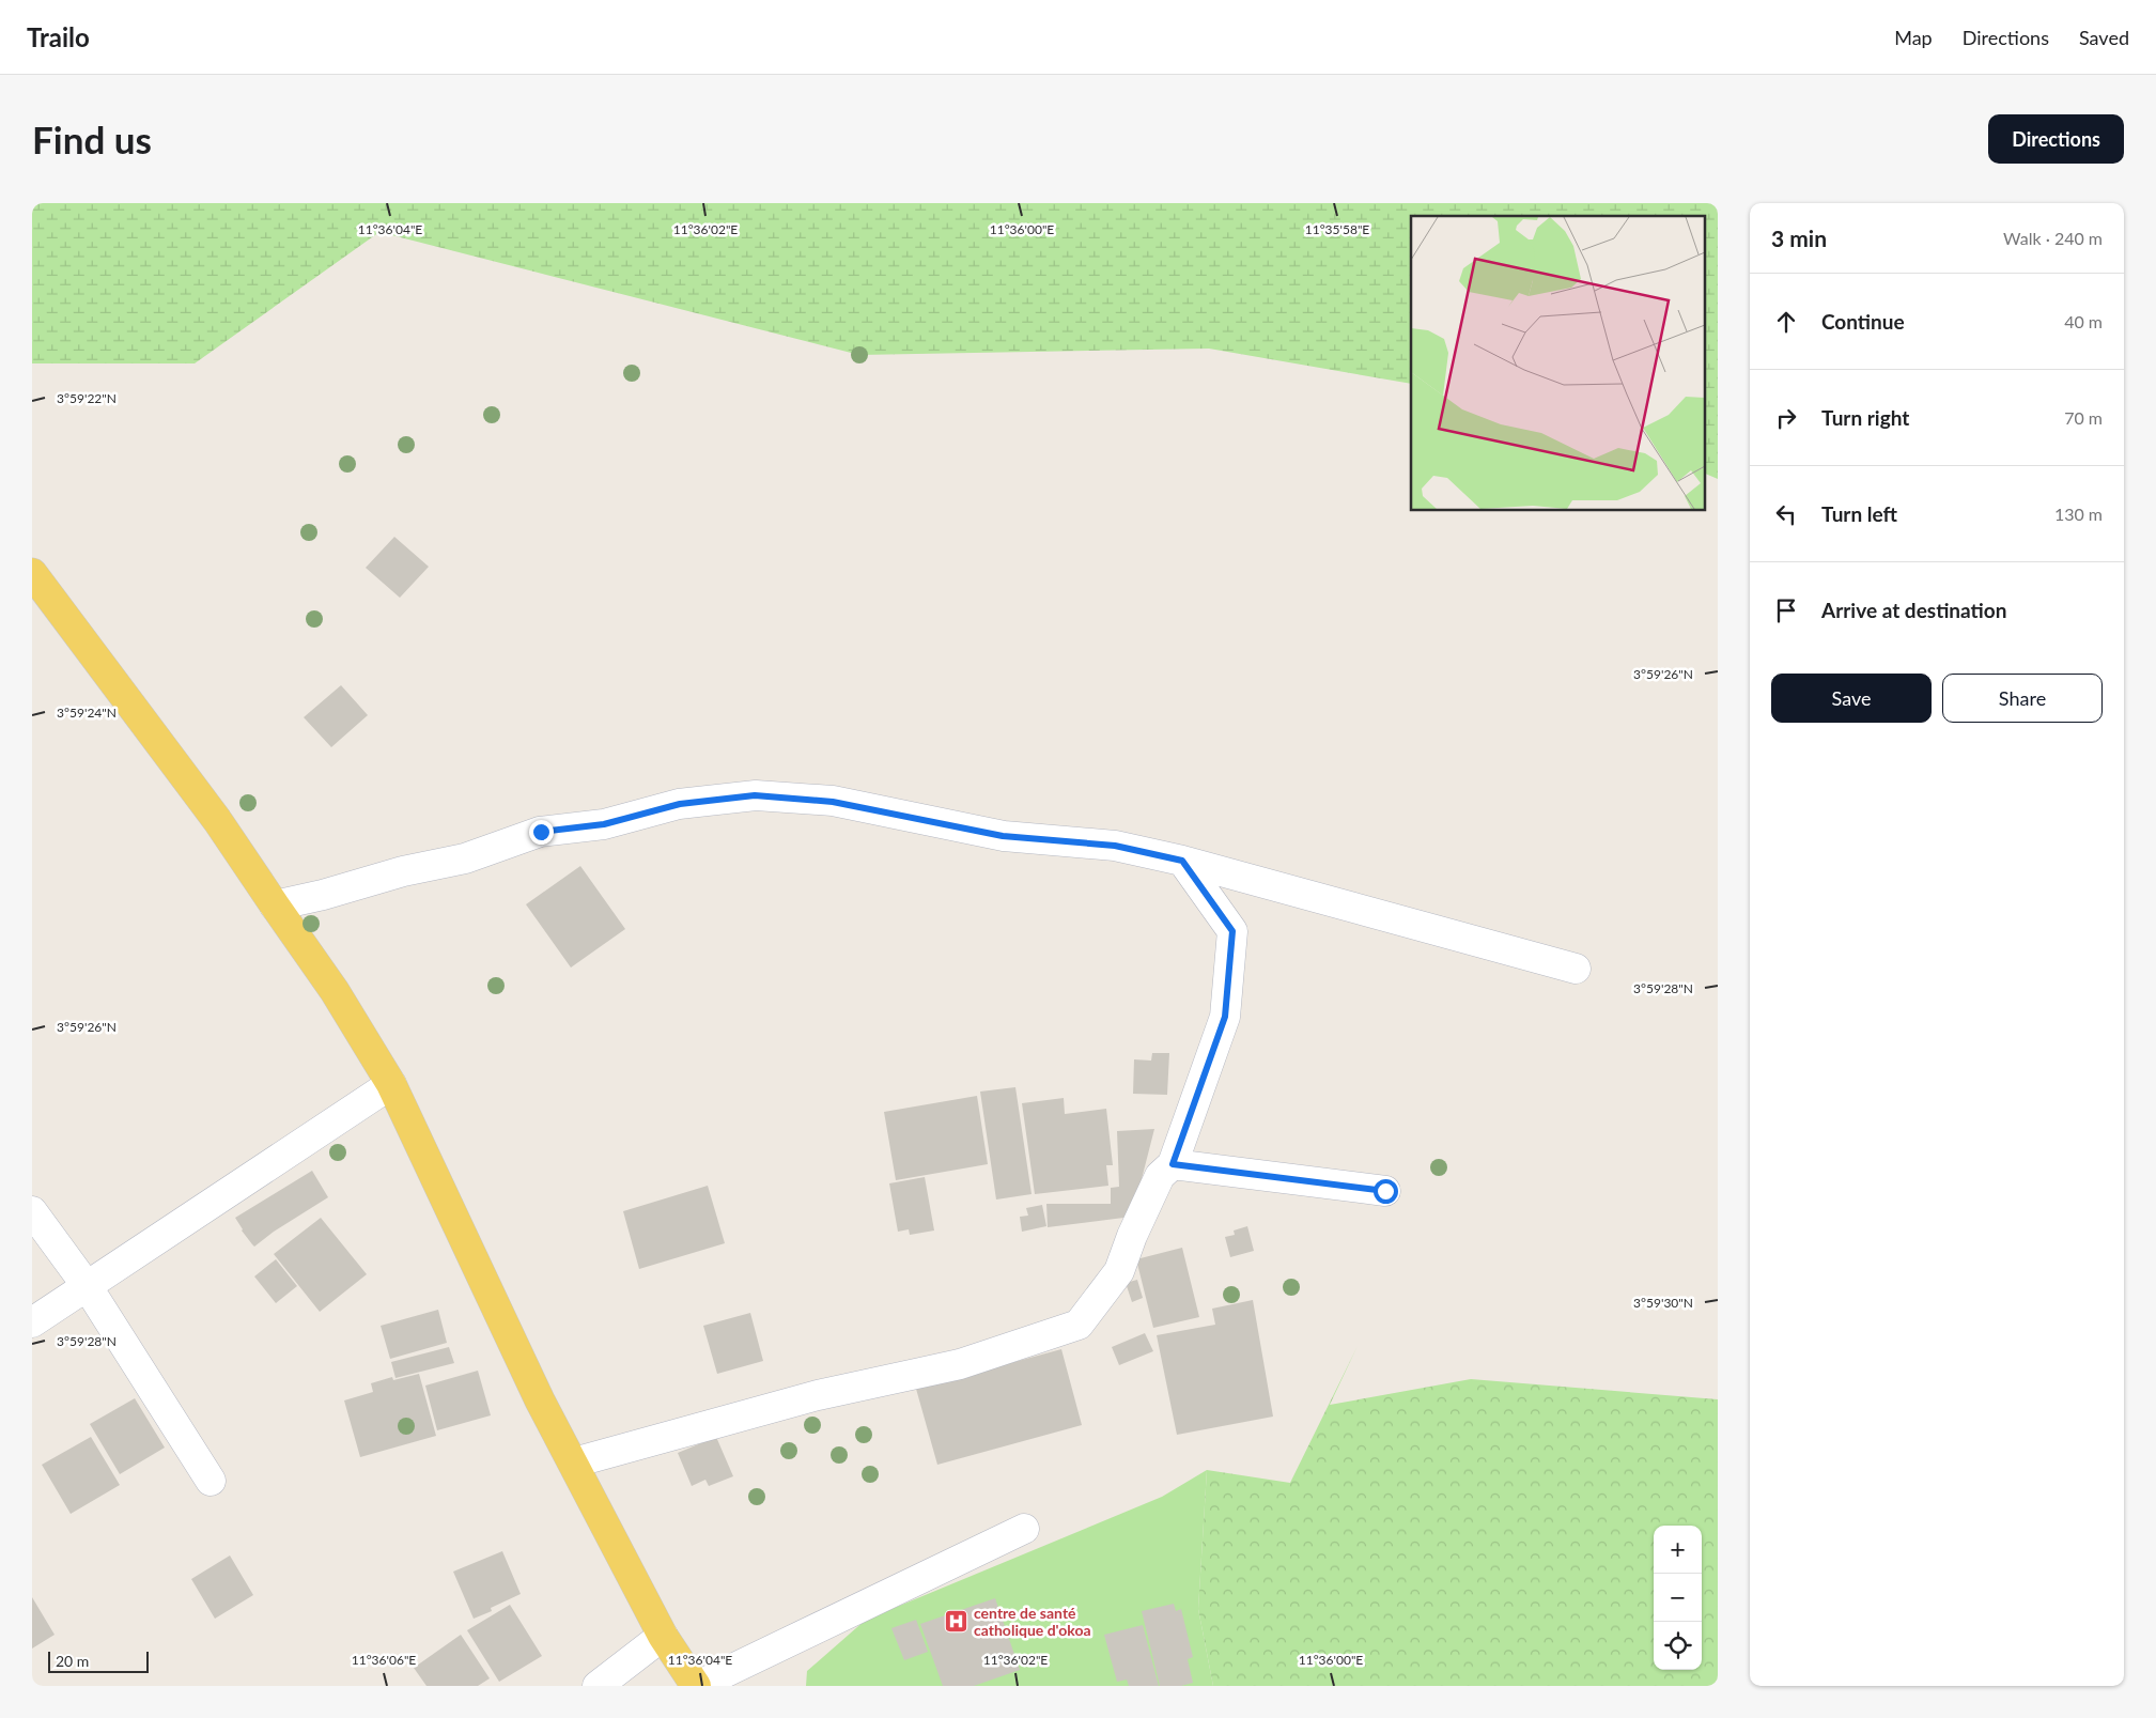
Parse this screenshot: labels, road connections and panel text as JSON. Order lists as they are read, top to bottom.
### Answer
{
  "places": {
    "hospital": ["centre de santé catholique d'okoa"]
  },
  "scale_bar": "20 m",
  "page": {
    "header": "Trailo",
    "nav": ["Map", "Directions", "Saved"],
    "buttons": [
      "Directions",
      ["Save", "Share"]
    ],
    "title": "Find us",
    "heading": ["3 min", "Walk · 240 m"],
    "list": [
      ["Continue", "40 m"],
      ["Turn right", "70 m"],
      ["Turn left", "130 m"],
      "Arrive at destination"
    ],
    "map_buttons": ["+", "−"],
    "scale": "20 m"
  },
  "coordinates": [
    "11°36'04\"E",
    "11°36'02\"E",
    "11°36'00\"E",
    "11°35'58\"E",
    "3°59'22\"N",
    "3°59'26\"N",
    "3°59'24\"N",
    "3°59'28\"N",
    "3°59'30\"N",
    "11°36'06\"E"
  ]
}
